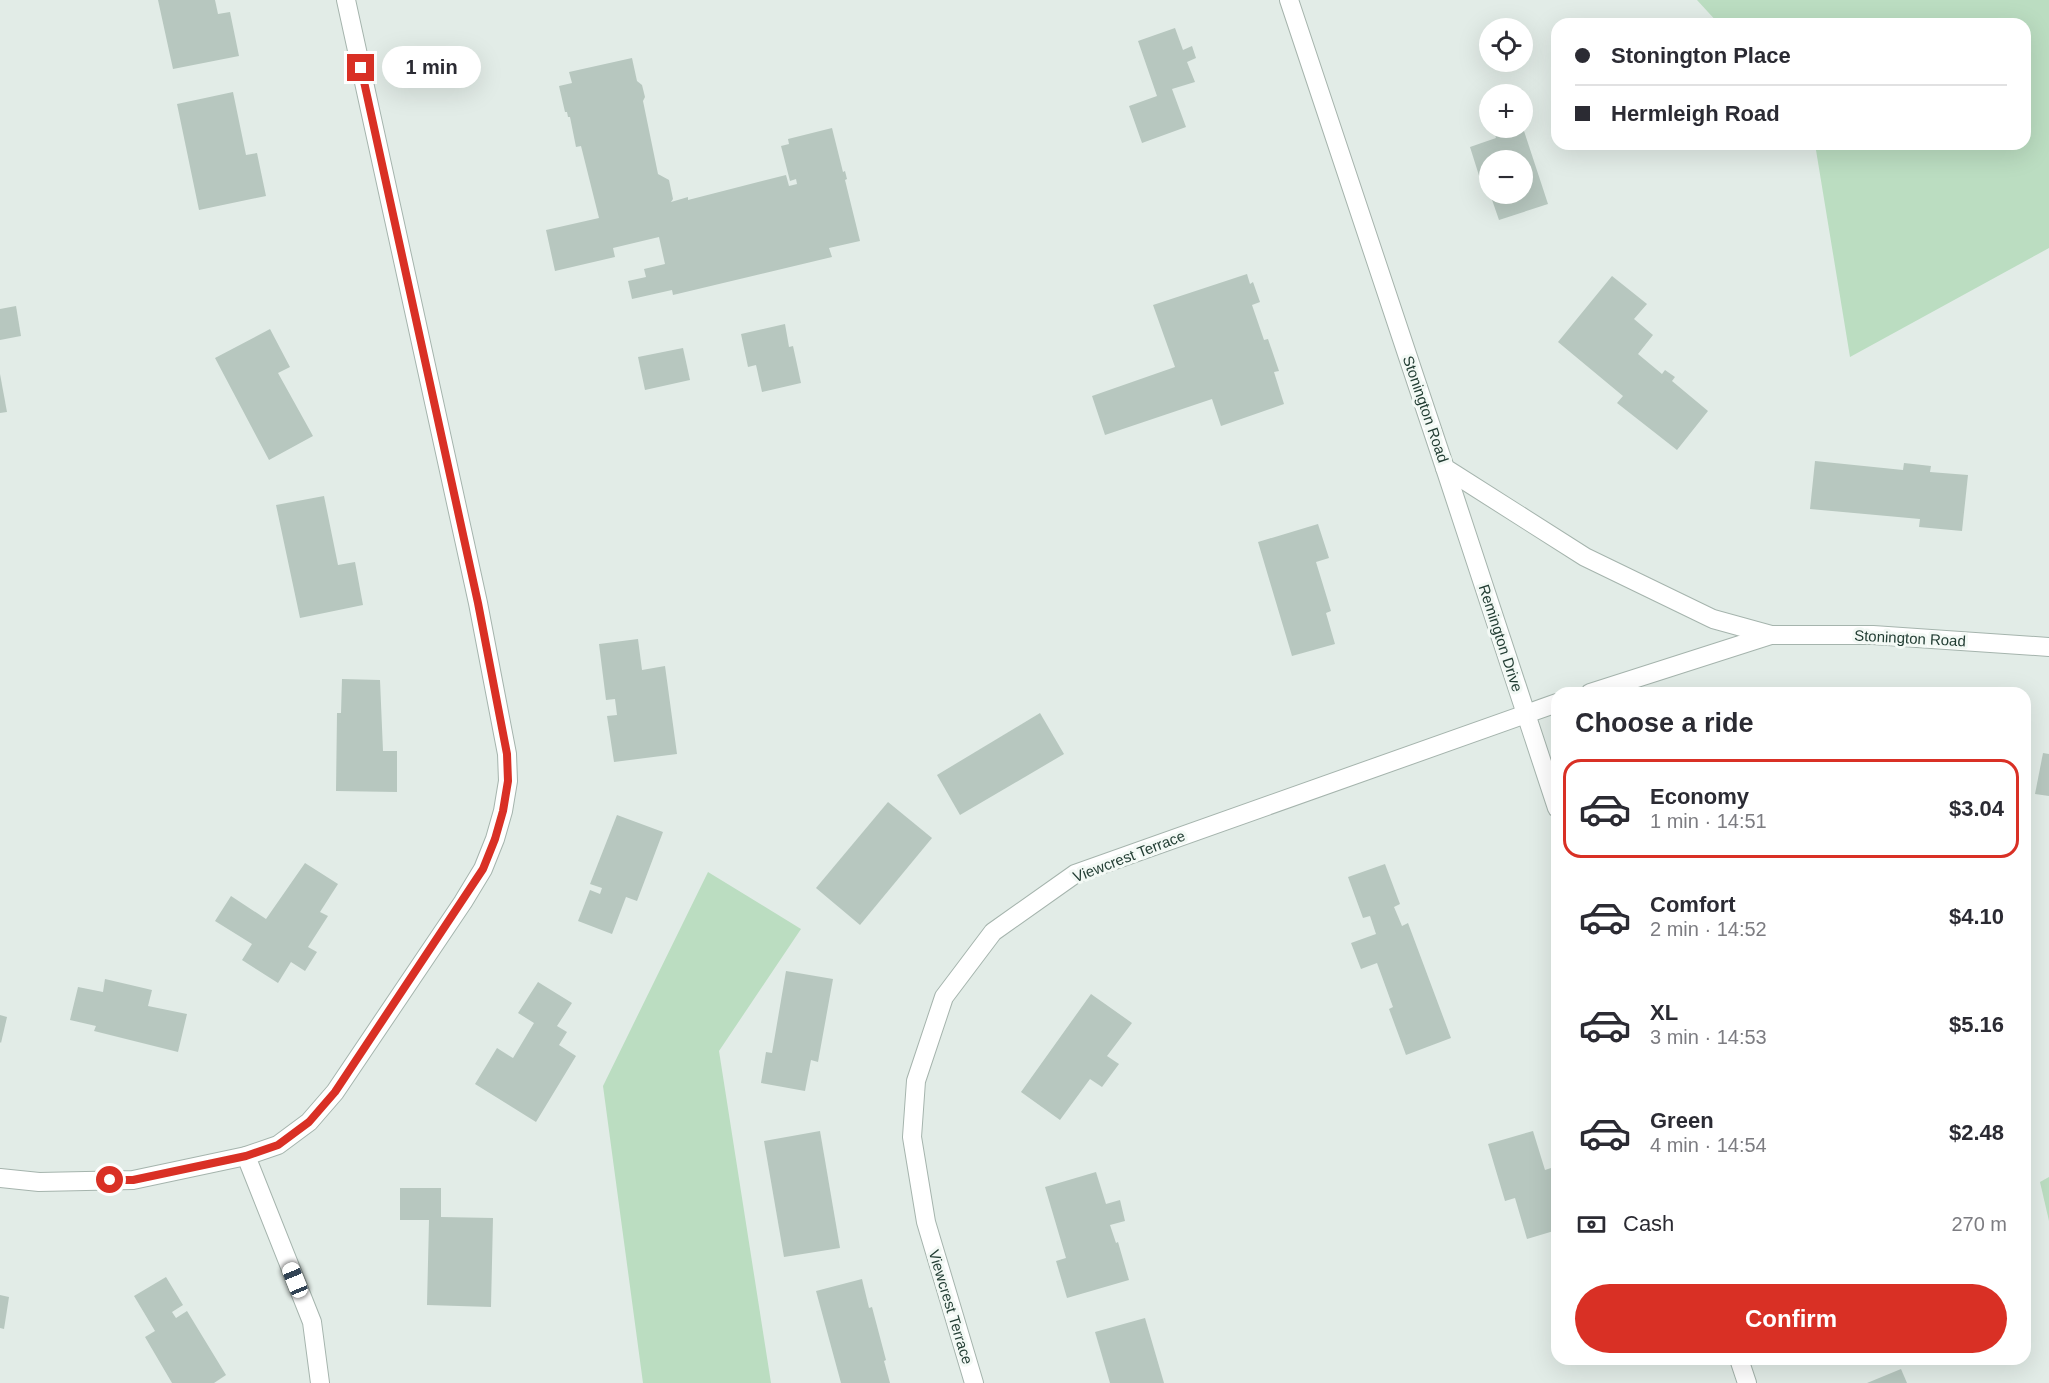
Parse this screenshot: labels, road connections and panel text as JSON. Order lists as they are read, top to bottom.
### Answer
{
  "streets": {
    "street": ["Stonington Road", "Remington Drive", "Viewcrest Terrace"]
  },
  "crossings": [
    ["Stonington Road", "Remington Drive"],
    ["Remington Drive", "Viewcrest Terrace"]
  ],
  "page": {
    "map_buttons": ["+", "−"],
    "banner": ["Stonington Place", "Hermleigh Road"],
    "bubble": "1 min",
    "heading": "Choose a ride",
    "list": [
      {
        "name": "Economy",
        "note": "1 min · 14:51",
        "value": "$3.04"
      },
      {
        "name": "Comfort",
        "note": "2 min · 14:52",
        "value": "$4.10"
      },
      {
        "name": "XL",
        "note": "3 min · 14:53",
        "value": "$5.16"
      },
      {
        "name": "Green",
        "note": "4 min · 14:54",
        "value": "$2.48"
      }
    ],
    "pay": ["Cash", "270 m"],
    "buttons": "Confirm"
  }
}
